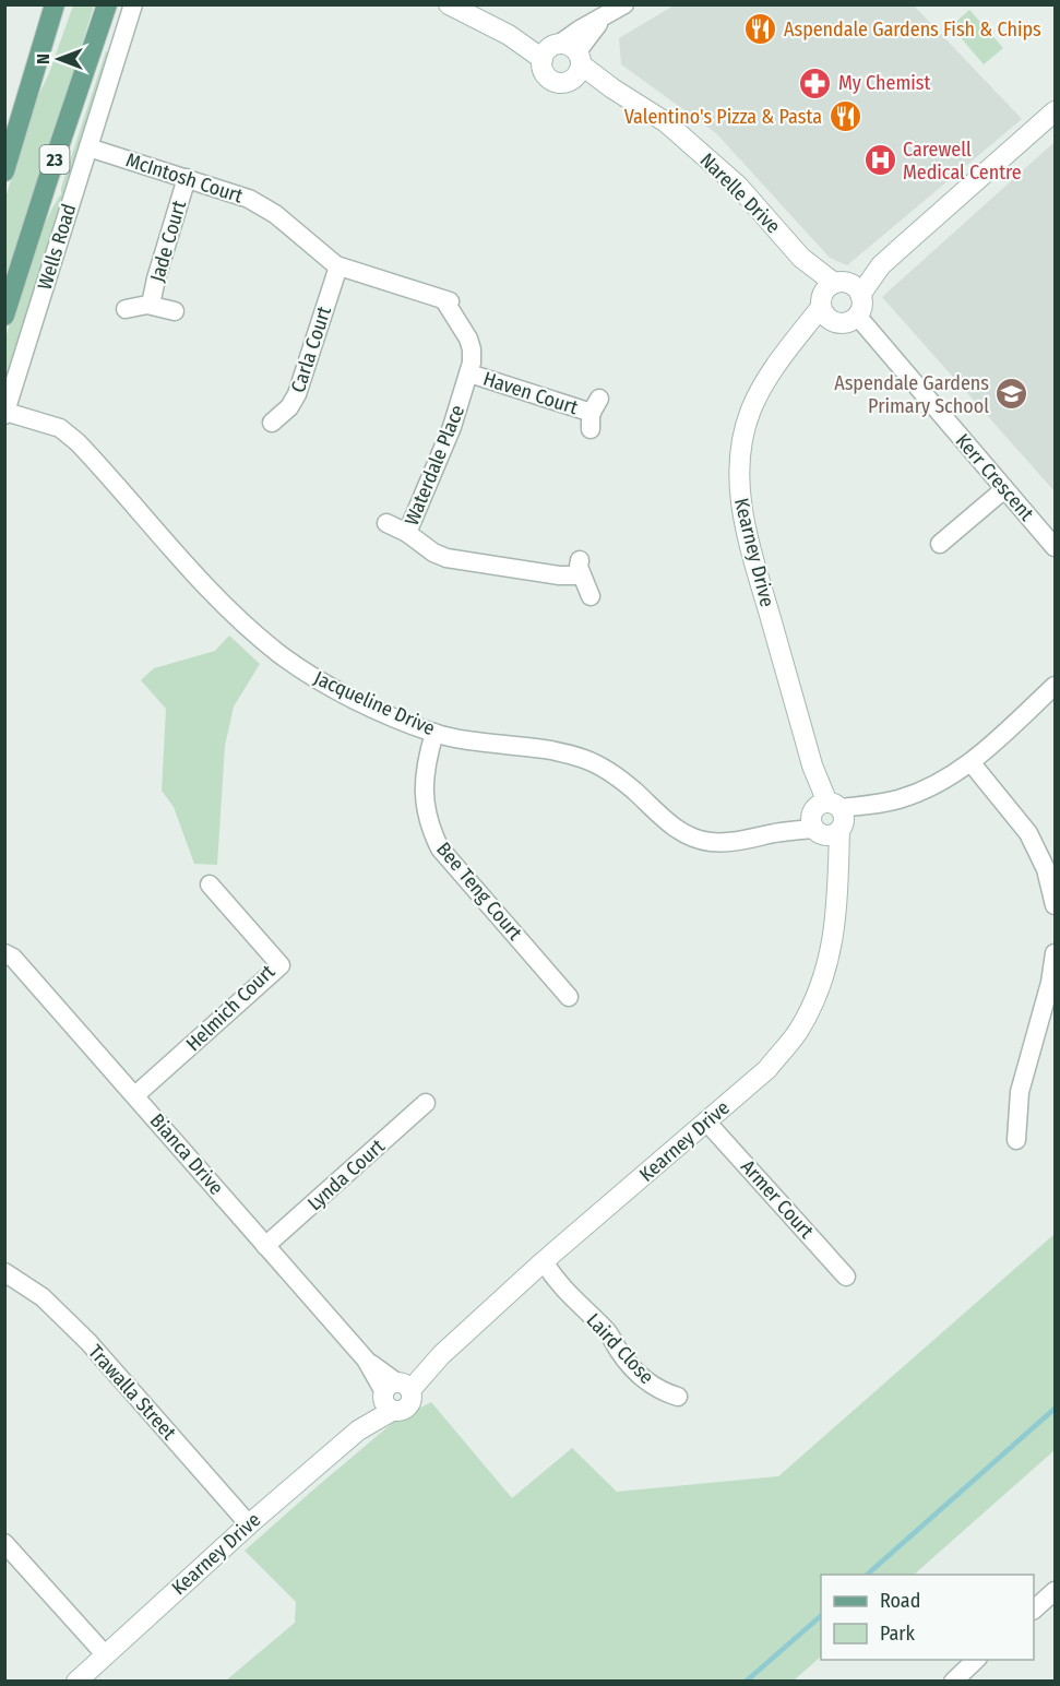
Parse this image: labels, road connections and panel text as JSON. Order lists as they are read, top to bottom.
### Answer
{
  "streets": {
    "main road": ["23", "Wells Road"],
    "street": [
      "McIntosh Court",
      "Narelle Drive",
      "Jade Court",
      "Carla Court",
      "Haven Court",
      "Waterdale Place",
      "Kerr Crescent",
      "Kearney Drive",
      "Jacqueline Drive",
      "Bee Teng Court",
      "Helmich Court",
      "Bianca Drive",
      "Lynda Court",
      "Armer Court",
      "Laird Close",
      "Trawalla Street"
    ]
  },
  "crossings": [
    ["McIntosh Court", "Jade Court"],
    ["McIntosh Court", "Wells Road"],
    ["McIntosh Court", "Carla Court"],
    ["McIntosh Court", "Waterdale Place"],
    ["Narelle Drive", "Kerr Crescent"],
    ["Narelle Drive", "Kearney Drive"],
    ["Wells Road", "Jacqueline Drive"],
    ["Haven Court", "Waterdale Place"],
    ["Kerr Crescent", "Kearney Drive"],
    ["Kearney Drive", "Jacqueline Drive"],
    ["Kearney Drive", "Bianca Drive"],
    ["Kearney Drive", "Armer Court"],
    ["Kearney Drive", "Laird Close"],
    ["Kearney Drive", "Trawalla Street"],
    ["Jacqueline Drive", "Bee Teng Court"],
    ["Helmich Court", "Bianca Drive"],
    ["Bianca Drive", "Lynda Court"]
  ],
  "places": {
    "restaurant": ["Aspendale Gardens Fish & Chips", "Valentino's Pizza & Pasta"],
    "pharmacy": ["My Chemist"],
    "hospital": ["Carewell Medical Centre"],
    "school or university": ["Aspendale Gardens Primary School"]
  },
  "legend": ["Road", "Park"],
  "north": "left"
}
